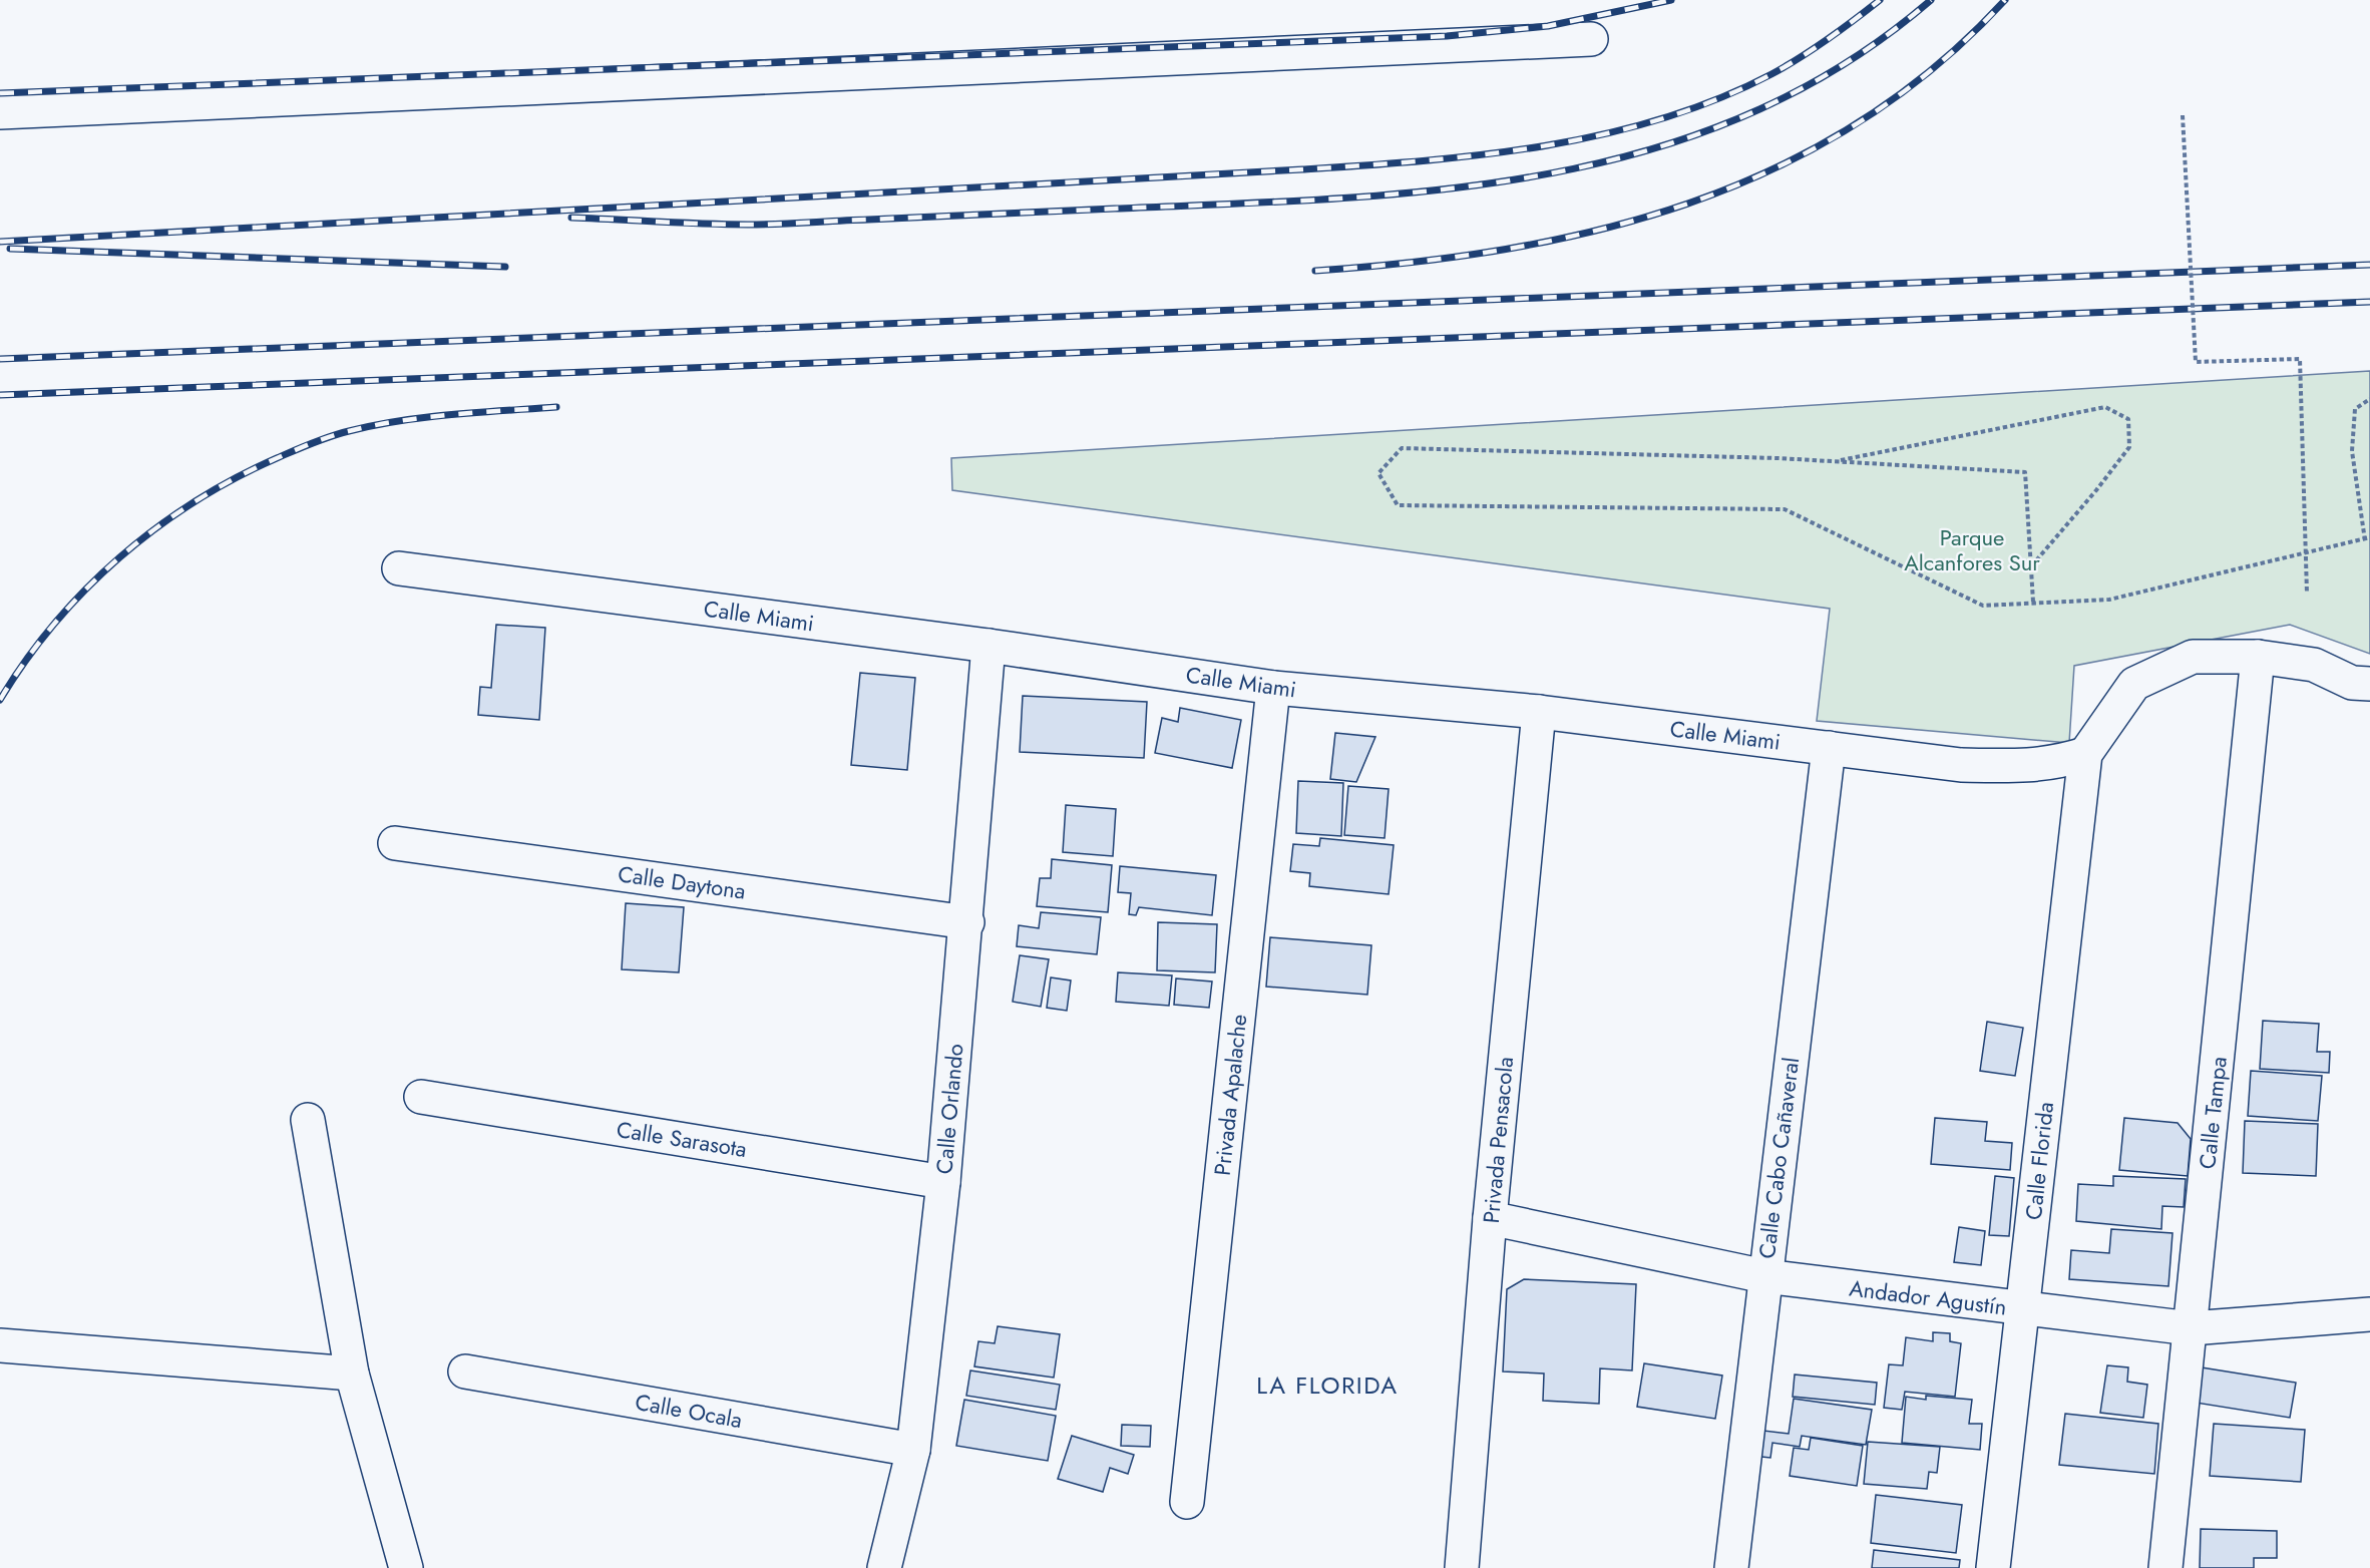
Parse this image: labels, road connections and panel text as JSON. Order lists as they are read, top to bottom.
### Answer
{
  "streets": {
    "street": [
      "Calle Miami",
      "Calle Daytona",
      "Privada Apalache",
      "Calle Orlando",
      "Calle Tampa",
      "Calle Sarasota",
      "Privada Pensacola",
      "Calle Cabo Cañaveral",
      "Calle Florida",
      "Andador Agustín",
      "Calle Ocala"
    ]
  },
  "crossings": [
    ["Calle Miami", "Privada Apalache"],
    ["Calle Miami", "Calle Orlando"],
    ["Calle Miami", "Privada Pensacola"],
    ["Calle Miami", "Calle Cabo Cañaveral"],
    ["Calle Miami", "Calle Florida"],
    ["Calle Daytona", "Calle Orlando"],
    ["Calle Orlando", "Calle Sarasota"],
    ["Calle Orlando", "Calle Ocala"],
    ["Calle Tampa", "Andador Agustín"],
    ["Privada Pensacola", "Andador Agustín"],
    ["Calle Cabo Cañaveral", "Andador Agustín"],
    ["Calle Florida", "Andador Agustín"]
  ],
  "districts": ["LA FLORIDA"],
  "parks": ["Parque Alcanfores Sur"]
}
